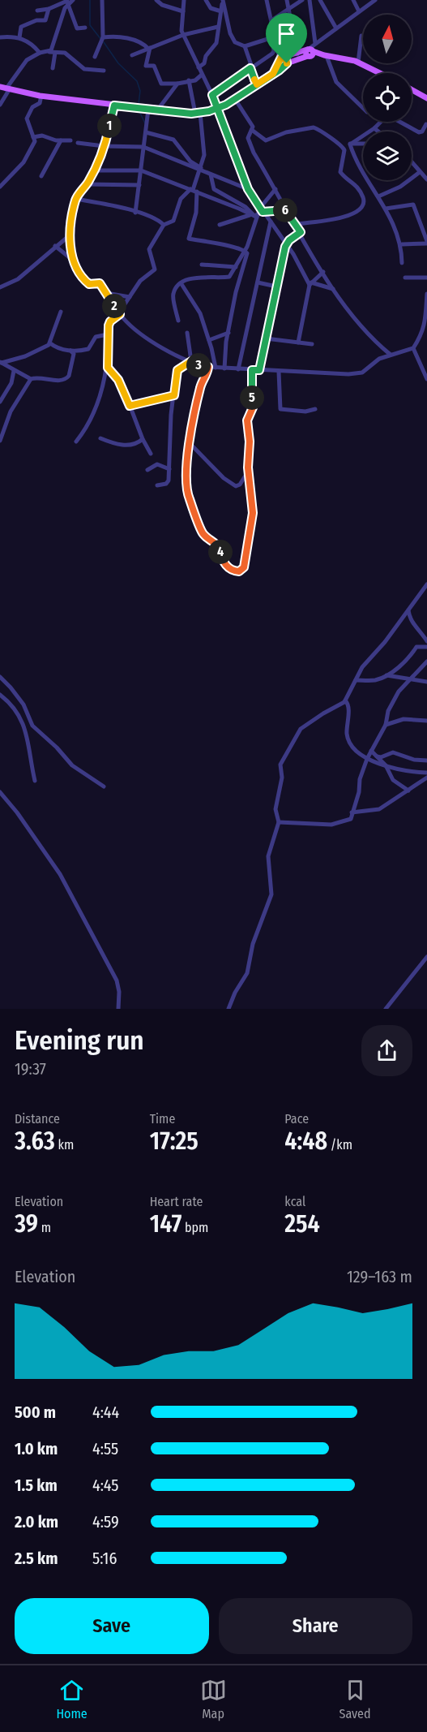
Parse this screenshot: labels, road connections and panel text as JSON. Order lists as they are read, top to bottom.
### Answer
{
  "north": "top",
  "page": {
    "pins": [
      "1",
      "6",
      "2",
      "3",
      "5",
      "4"
    ],
    "heading": ["Evening run", "19:37"],
    "stats": [
      ["Distance", "3.63 km"],
      ["Time", "17:25"],
      ["Pace", "4:48 /km"],
      ["Elevation", "39 m"],
      ["Heart rate", "147 bpm"],
      ["kcal", "254"]
    ],
    "chart": ["Elevation", "129–163 m"],
    "list": [
      {
        "name": "500 m",
        "note": "4:44"
      },
      {
        "name": "1.0 km",
        "note": "4:55"
      },
      {
        "name": "1.5 km",
        "note": "4:45"
      },
      {
        "name": "2.0 km",
        "note": "4:59"
      },
      {
        "name": "2.5 km",
        "note": "5:16"
      }
    ],
    "buttons": ["Save", "Share"],
    "tabs": ["Home", "Map", "Saved"]
  }
}
